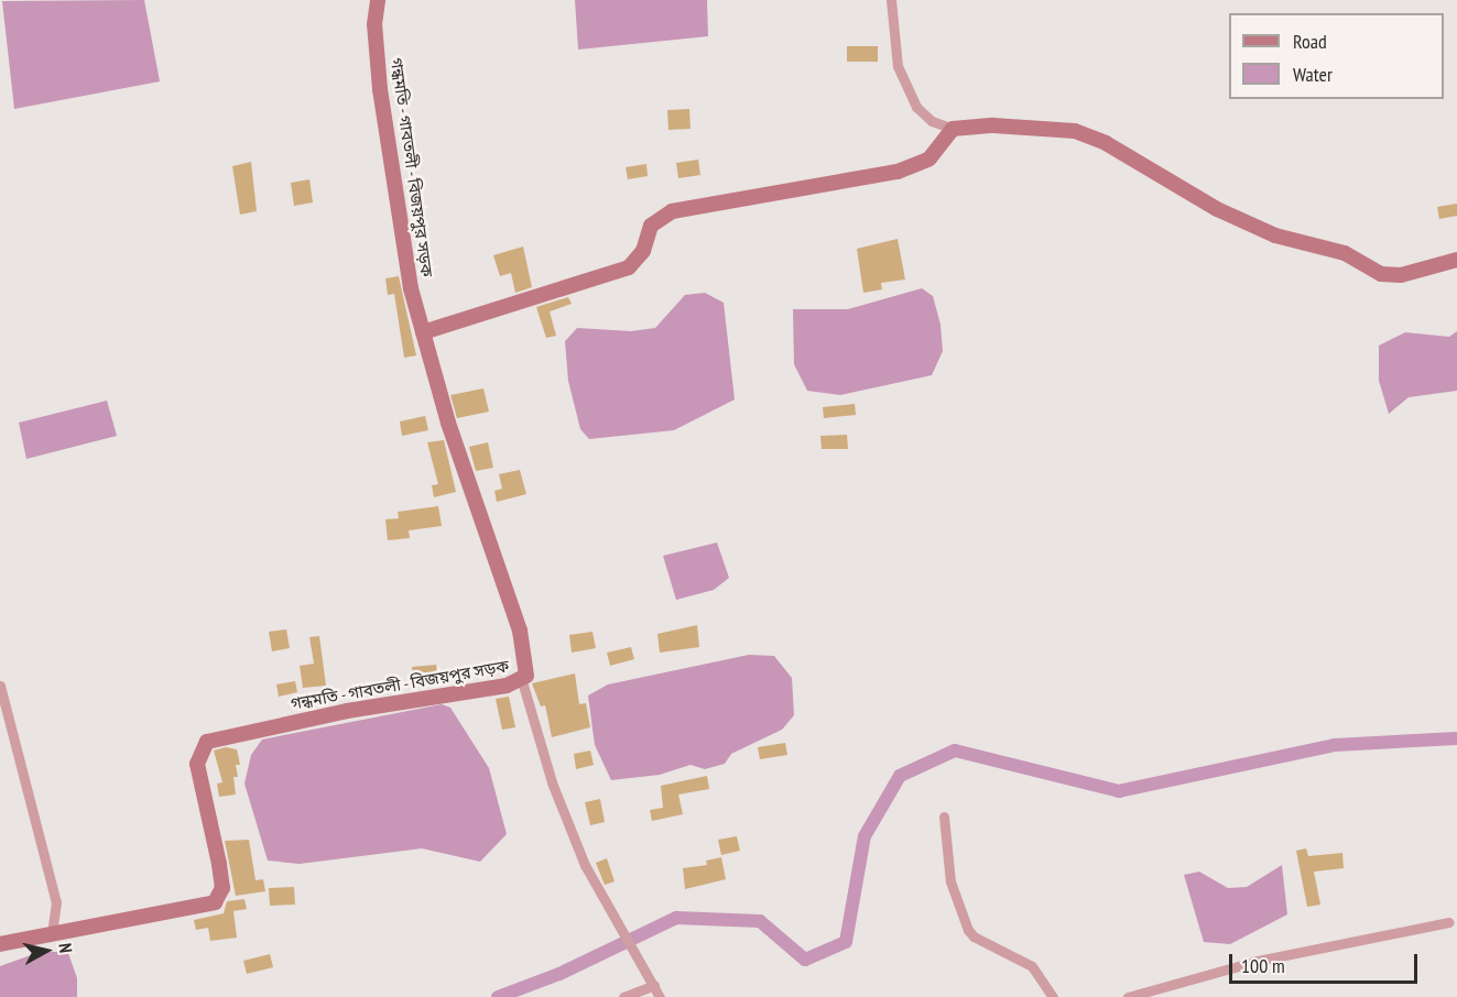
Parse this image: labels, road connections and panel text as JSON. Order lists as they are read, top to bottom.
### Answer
{
  "streets": {
    "main road": ["গন্ধমতি - গাবতলী - বিজয়পুর সড়ক"]
  },
  "legend": ["Road", "Water"],
  "scale_bar": "100 m",
  "north": "right"
}
